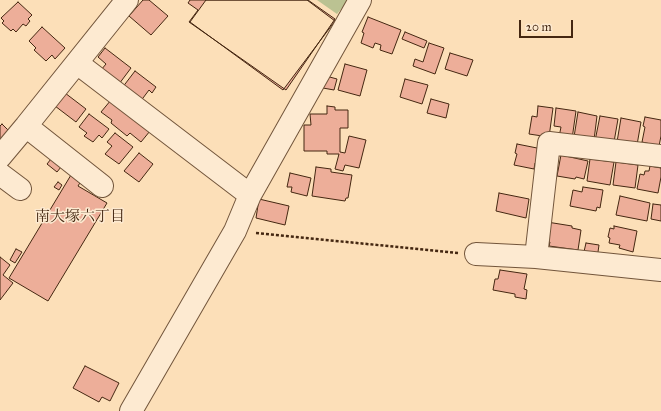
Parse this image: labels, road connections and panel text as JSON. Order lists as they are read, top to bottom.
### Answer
{
  "districts": ["南大塚六丁目"],
  "scale_bar": "20 m"
}
